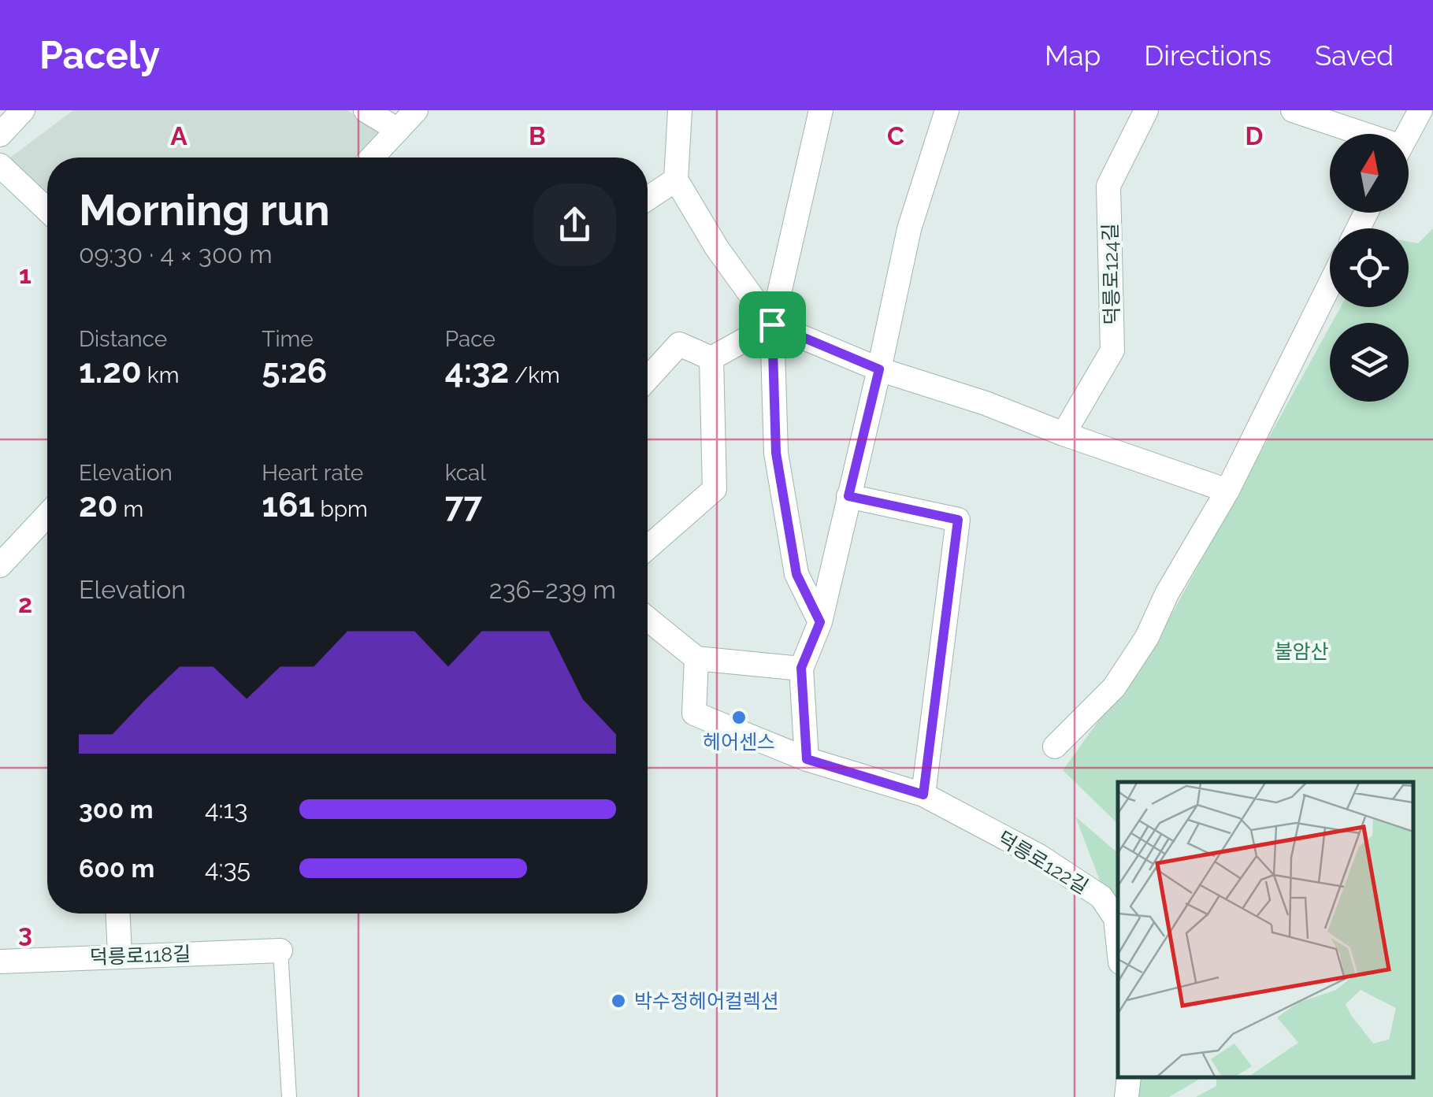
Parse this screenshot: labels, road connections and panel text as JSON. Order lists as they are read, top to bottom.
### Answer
{
  "streets": {
    "street": ["덕릉로124길", "덕릉로122길", "덕릉로118길"]
  },
  "parks": ["불암산"],
  "places": ["헤어센스", "박수정헤어컬렉션"],
  "north": "top",
  "page": {
    "header": "Pacely",
    "nav": ["Map", "Directions", "Saved"],
    "heading": ["Morning run", "09:30 · 4 × 300 m"],
    "stats": [
      ["Distance", "1.20 km"],
      ["Time", "5:26"],
      ["Pace", "4:32 /km"],
      ["Elevation", "20 m"],
      ["Heart rate", "161 bpm"],
      ["kcal", "77"]
    ],
    "chart": ["Elevation", "236–239 m"],
    "list": [
      {
        "name": "300 m",
        "note": "4:13"
      },
      {
        "name": "600 m",
        "note": "4:35"
      }
    ]
  },
  "grid": {
    "columns": [
      "A",
      "B",
      "C",
      "D"
    ],
    "rows": ["1", "2", "3"]
  }
}
